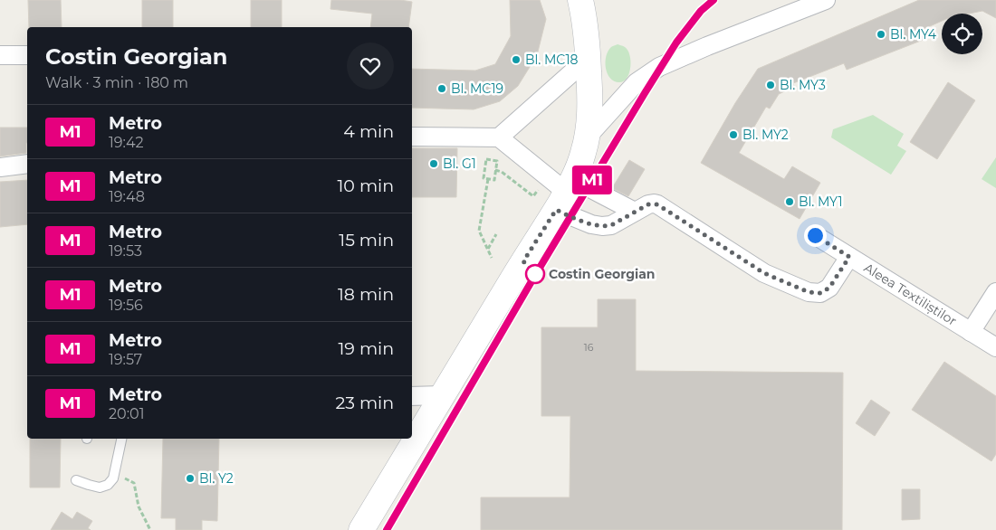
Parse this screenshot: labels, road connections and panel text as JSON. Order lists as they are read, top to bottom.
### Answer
{
  "streets": {
    "street": ["Aleea Textiliștilor"]
  },
  "places": [
    "Bl. MY4",
    "Bl. MC18",
    "Bl. MY3",
    "Bl. MC19",
    "Bl. MY2",
    "Bl. G1",
    "Bl. MY1",
    "Costin Georgian",
    "Bl. Y2"
  ],
  "lines": ["metro line M1"],
  "house_numbers": ["16"],
  "page": {
    "on_map": "M1",
    "heading": ["Costin Georgian", "Walk · 3 min · 180 m"],
    "list": [
      {
        "mark": "M1",
        "name": "Metro",
        "note": "19:42",
        "value": "4 min"
      },
      {
        "mark": "M1",
        "name": "Metro",
        "note": "19:48",
        "value": "10 min"
      },
      {
        "mark": "M1",
        "name": "Metro",
        "note": "19:53",
        "value": "15 min"
      },
      {
        "mark": "M1",
        "name": "Metro",
        "note": "19:56",
        "value": "18 min"
      },
      {
        "mark": "M1",
        "name": "Metro",
        "note": "19:57",
        "value": "19 min"
      },
      {
        "mark": "M1",
        "name": "Metro",
        "note": "20:01",
        "value": "23 min"
      }
    ]
  }
}
